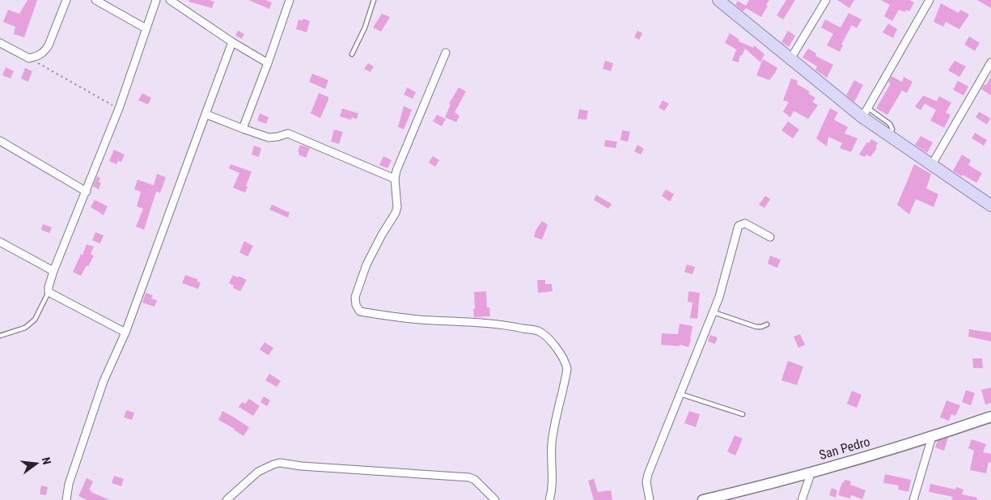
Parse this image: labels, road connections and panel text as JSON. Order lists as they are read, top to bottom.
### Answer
{
  "streets": {
    "street": ["San Pedro"]
  },
  "north": "right"
}
